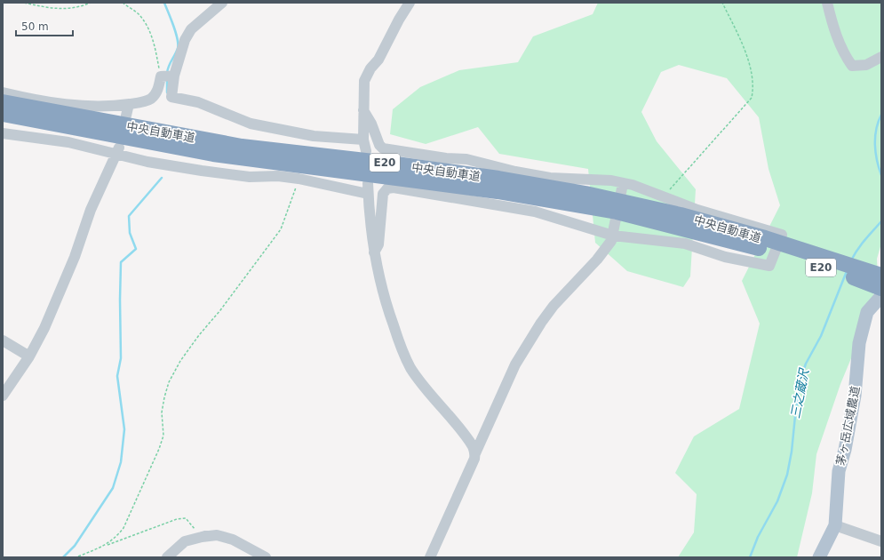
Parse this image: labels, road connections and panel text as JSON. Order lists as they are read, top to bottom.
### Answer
{
  "streets": {
    "highway": ["中央自動車道", "E20"],
    "main road": ["茅ヶ岳広域農道"]
  },
  "water": ["三之蔵沢"],
  "scale_bar": "50 m"
}
